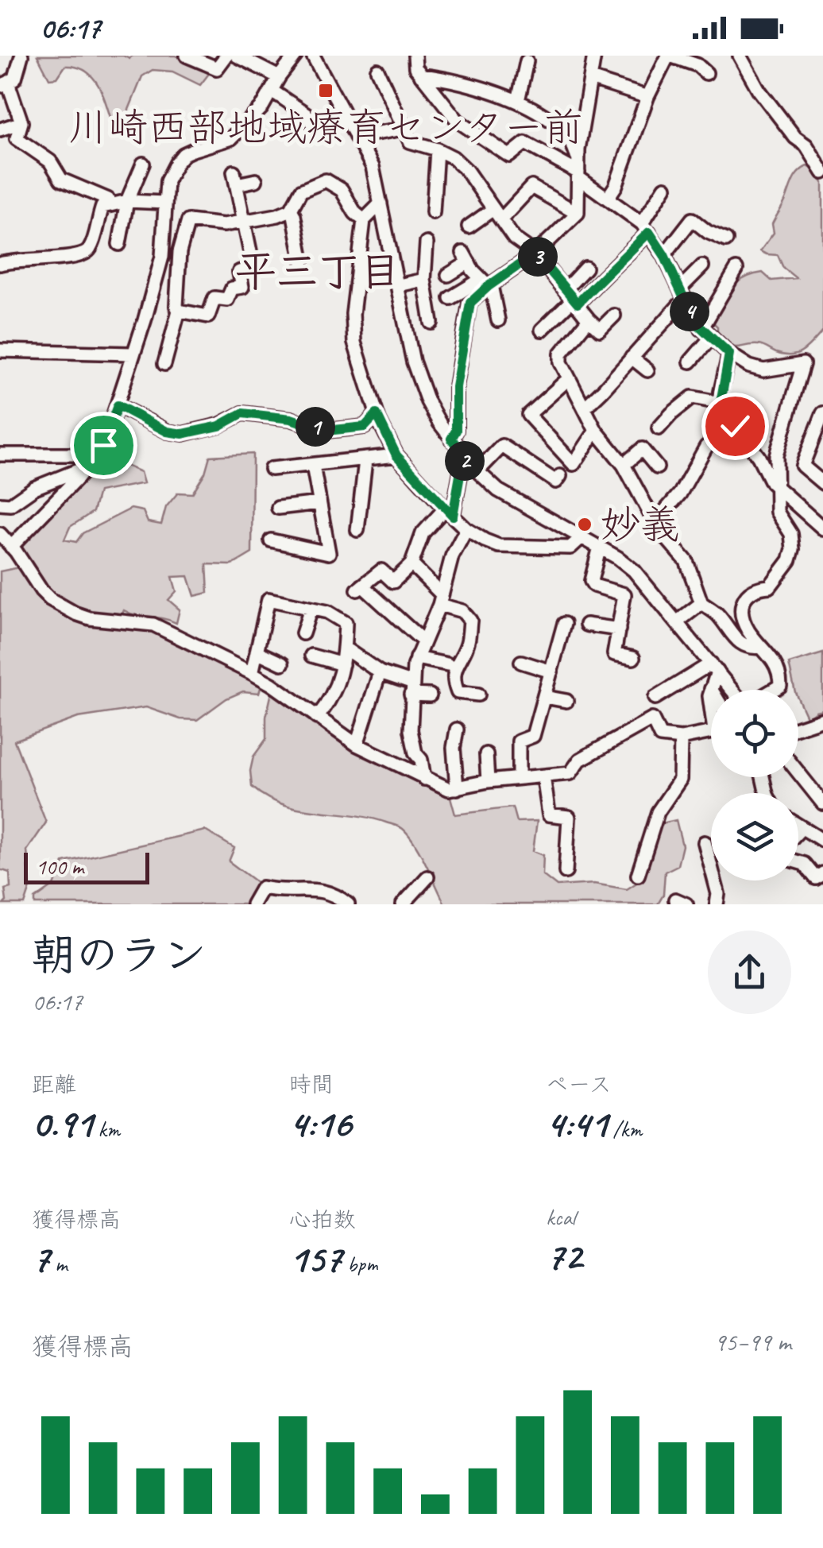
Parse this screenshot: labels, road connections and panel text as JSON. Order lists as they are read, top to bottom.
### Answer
{
  "districts": ["平三丁目"],
  "places": {
    "transit": ["川崎西部地域療育センター前"],
    "other": ["妙義"]
  },
  "scale_bar": "100 m",
  "page": {
    "status": "06:17",
    "pins": [
      "3",
      "4",
      "1",
      "2"
    ],
    "scale": "100 m",
    "heading": ["朝のラン", "06:17"],
    "stats": [
      ["距離", "0.91 km"],
      ["時間", "4:16"],
      ["ペース", "4:41 /km"],
      ["獲得標高", "7 m"],
      ["心拍数", "157 bpm"],
      ["kcal", "72"]
    ],
    "chart": ["獲得標高", "95–99 m"]
  }
}
